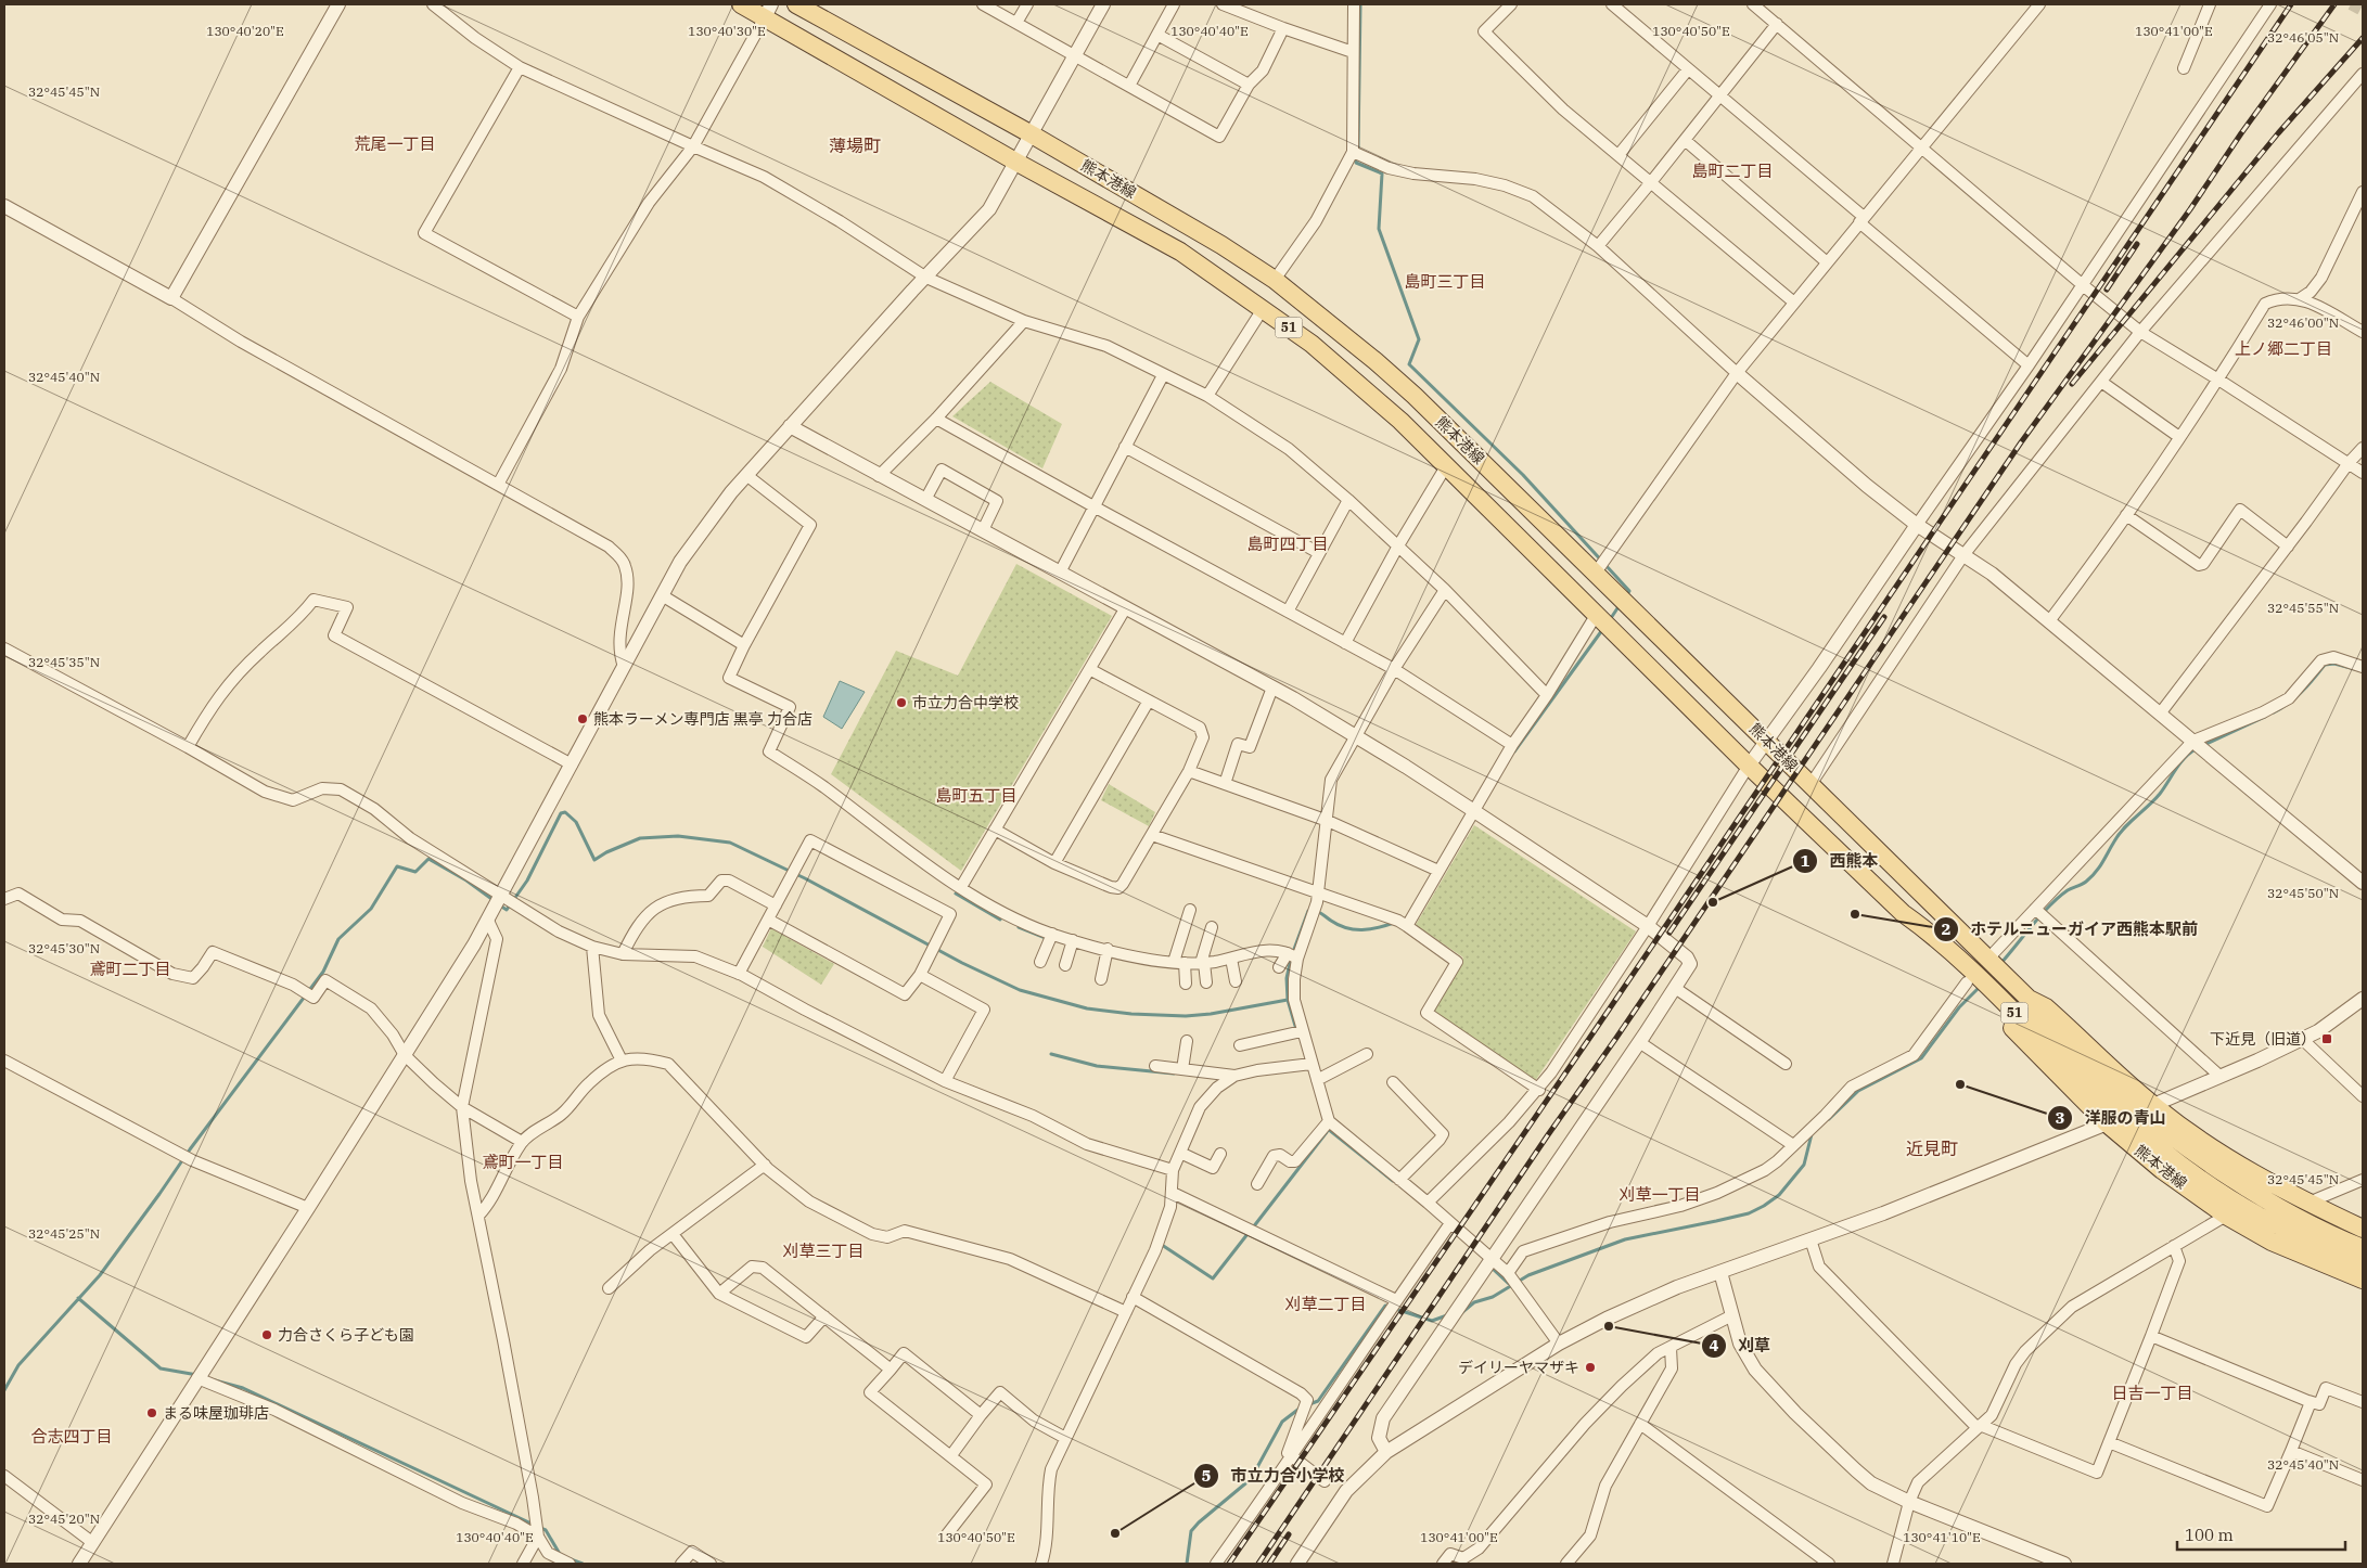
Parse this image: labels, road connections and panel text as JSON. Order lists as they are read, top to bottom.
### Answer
{
  "streets": {
    "main road": ["熊本港線", "51"]
  },
  "districts": [
    "荒尾一丁目",
    "薄場町",
    "島町二丁目",
    "島町三丁目",
    "上ノ郷二丁目",
    "島町四丁目",
    "島町五丁目",
    "鳶町二丁目",
    "近見町",
    "鳶町一丁目",
    "刈草一丁目",
    "刈草三丁目",
    "刈草二丁目",
    "日吉一丁目",
    "合志四丁目"
  ],
  "places": {
    "other": [
      "市立力合中学校",
      "熊本ラーメン専門店 黒亭 力合店",
      "西熊本",
      "ホテルニューガイア西熊本駅前",
      "洋服の青山",
      "刈草",
      "力合さくら子ども園",
      "デイリーヤマザキ",
      "まる味屋珈琲店",
      "市立力合小学校"
    ],
    "transit": ["下近見（旧道）"]
  },
  "scale_bar": "100 m",
  "coordinates": [
    "130°40'20\"E",
    "130°40'30\"E",
    "130°40'40\"E",
    "130°40'50\"E",
    "130°41'00\"E",
    "32°46'05\"N",
    "32°45'45\"N",
    "32°46'00\"N",
    "32°45'40\"N",
    "32°45'55\"N",
    "32°45'35\"N",
    "32°45'50\"N",
    "32°45'30\"N",
    "32°45'25\"N",
    "32°45'20\"N",
    "130°41'10\"E"
  ]
}
